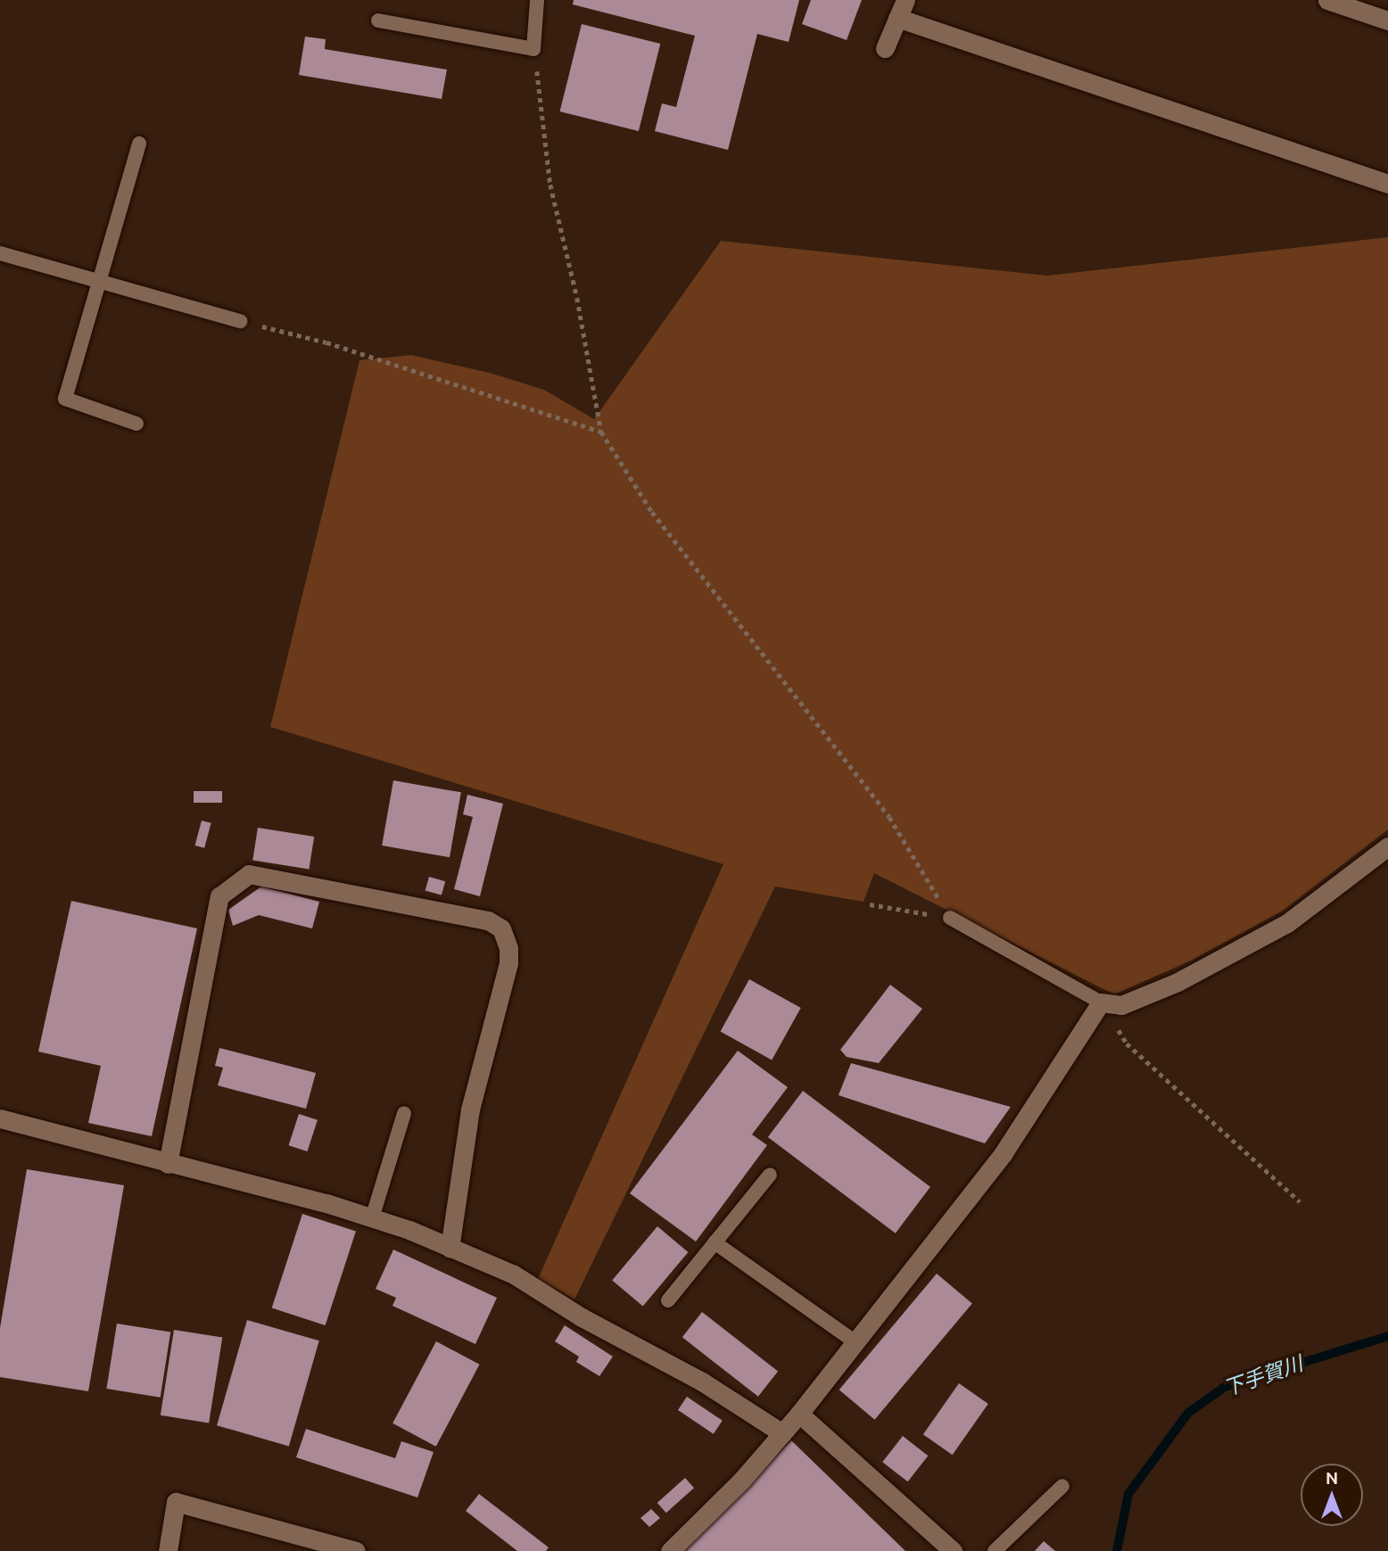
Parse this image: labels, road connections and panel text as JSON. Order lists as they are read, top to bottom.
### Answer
{
  "water": ["下手賀川"],
  "north": "top"
}
